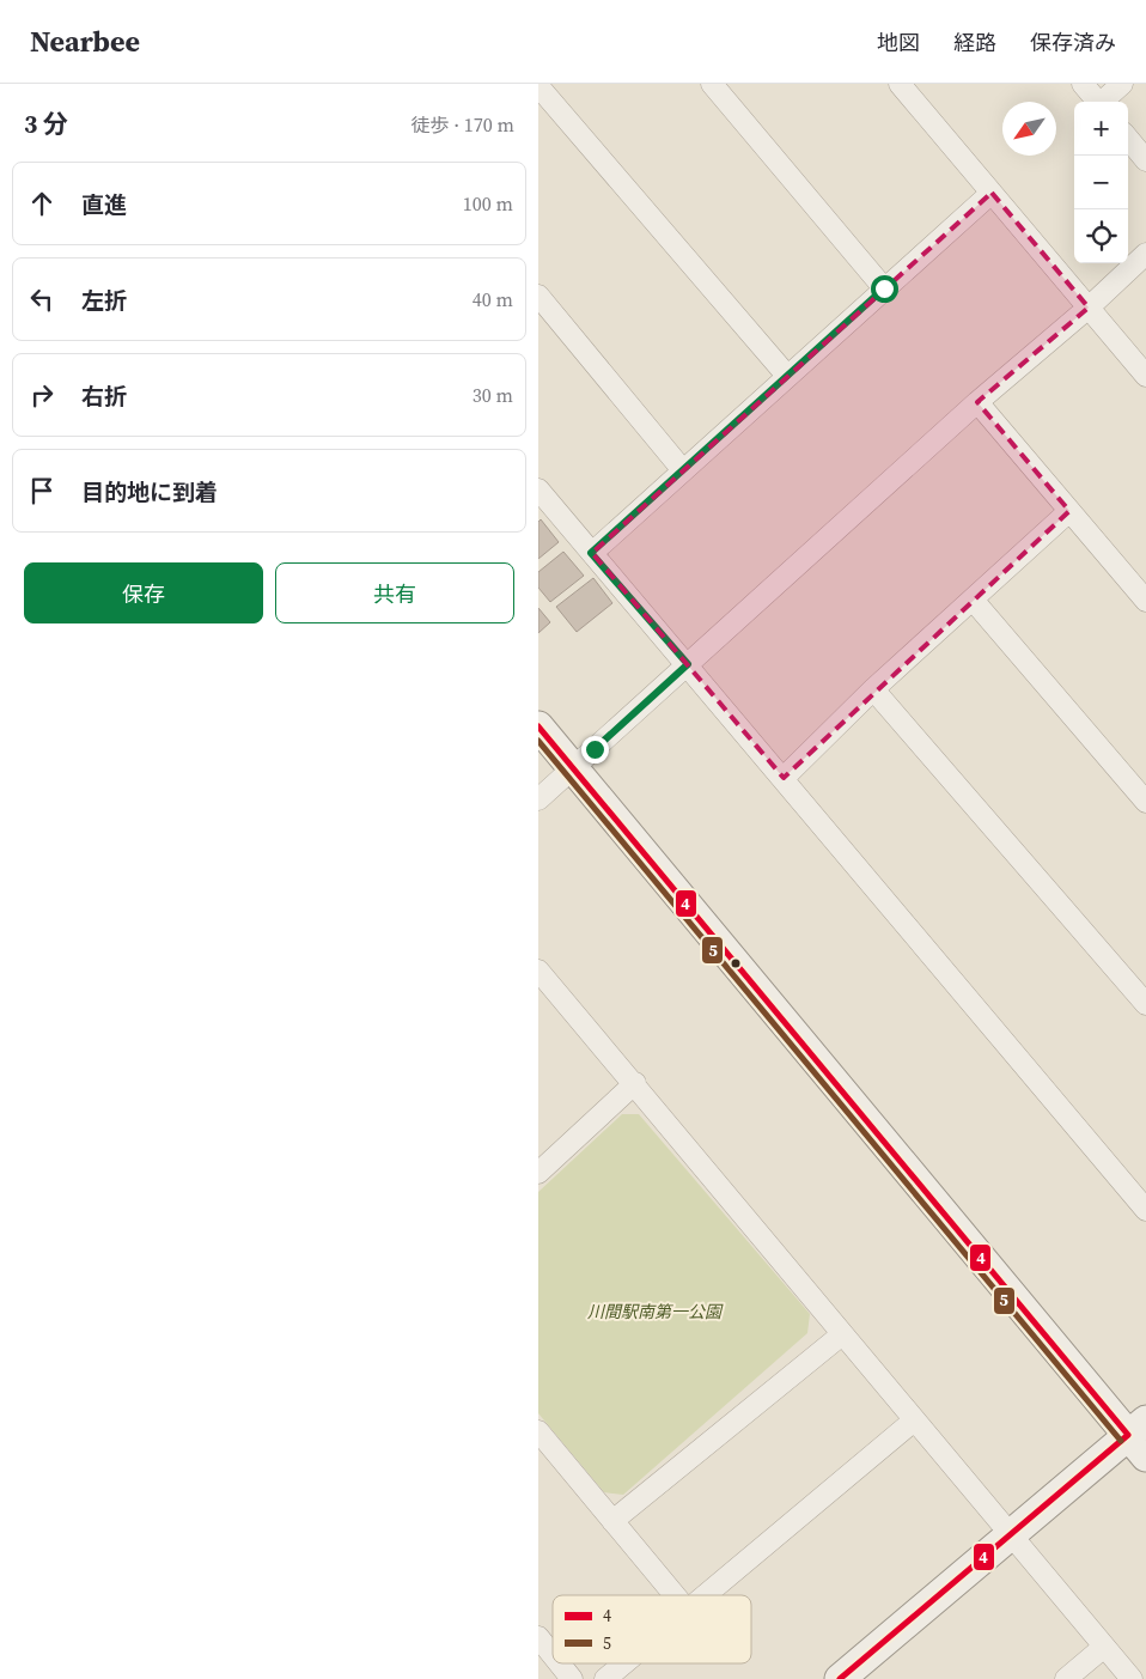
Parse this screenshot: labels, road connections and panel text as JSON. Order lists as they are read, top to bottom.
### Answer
{
  "parks": ["川間駅南第一公園"],
  "lines": ["transit line 4", "transit line 5"],
  "legend": ["4", "5"],
  "north": "bottom left",
  "page": {
    "header": "Nearbee",
    "nav": ["地図", "経路", "保存済み"],
    "heading": ["3 分", "徒歩 · 170 m"],
    "map_buttons": ["+", "−"],
    "list": [
      ["直進", "100 m"],
      ["左折", "40 m"],
      ["右折", "30 m"],
      "目的地に到着"
    ],
    "buttons": ["保存", "共有"]
  }
}
